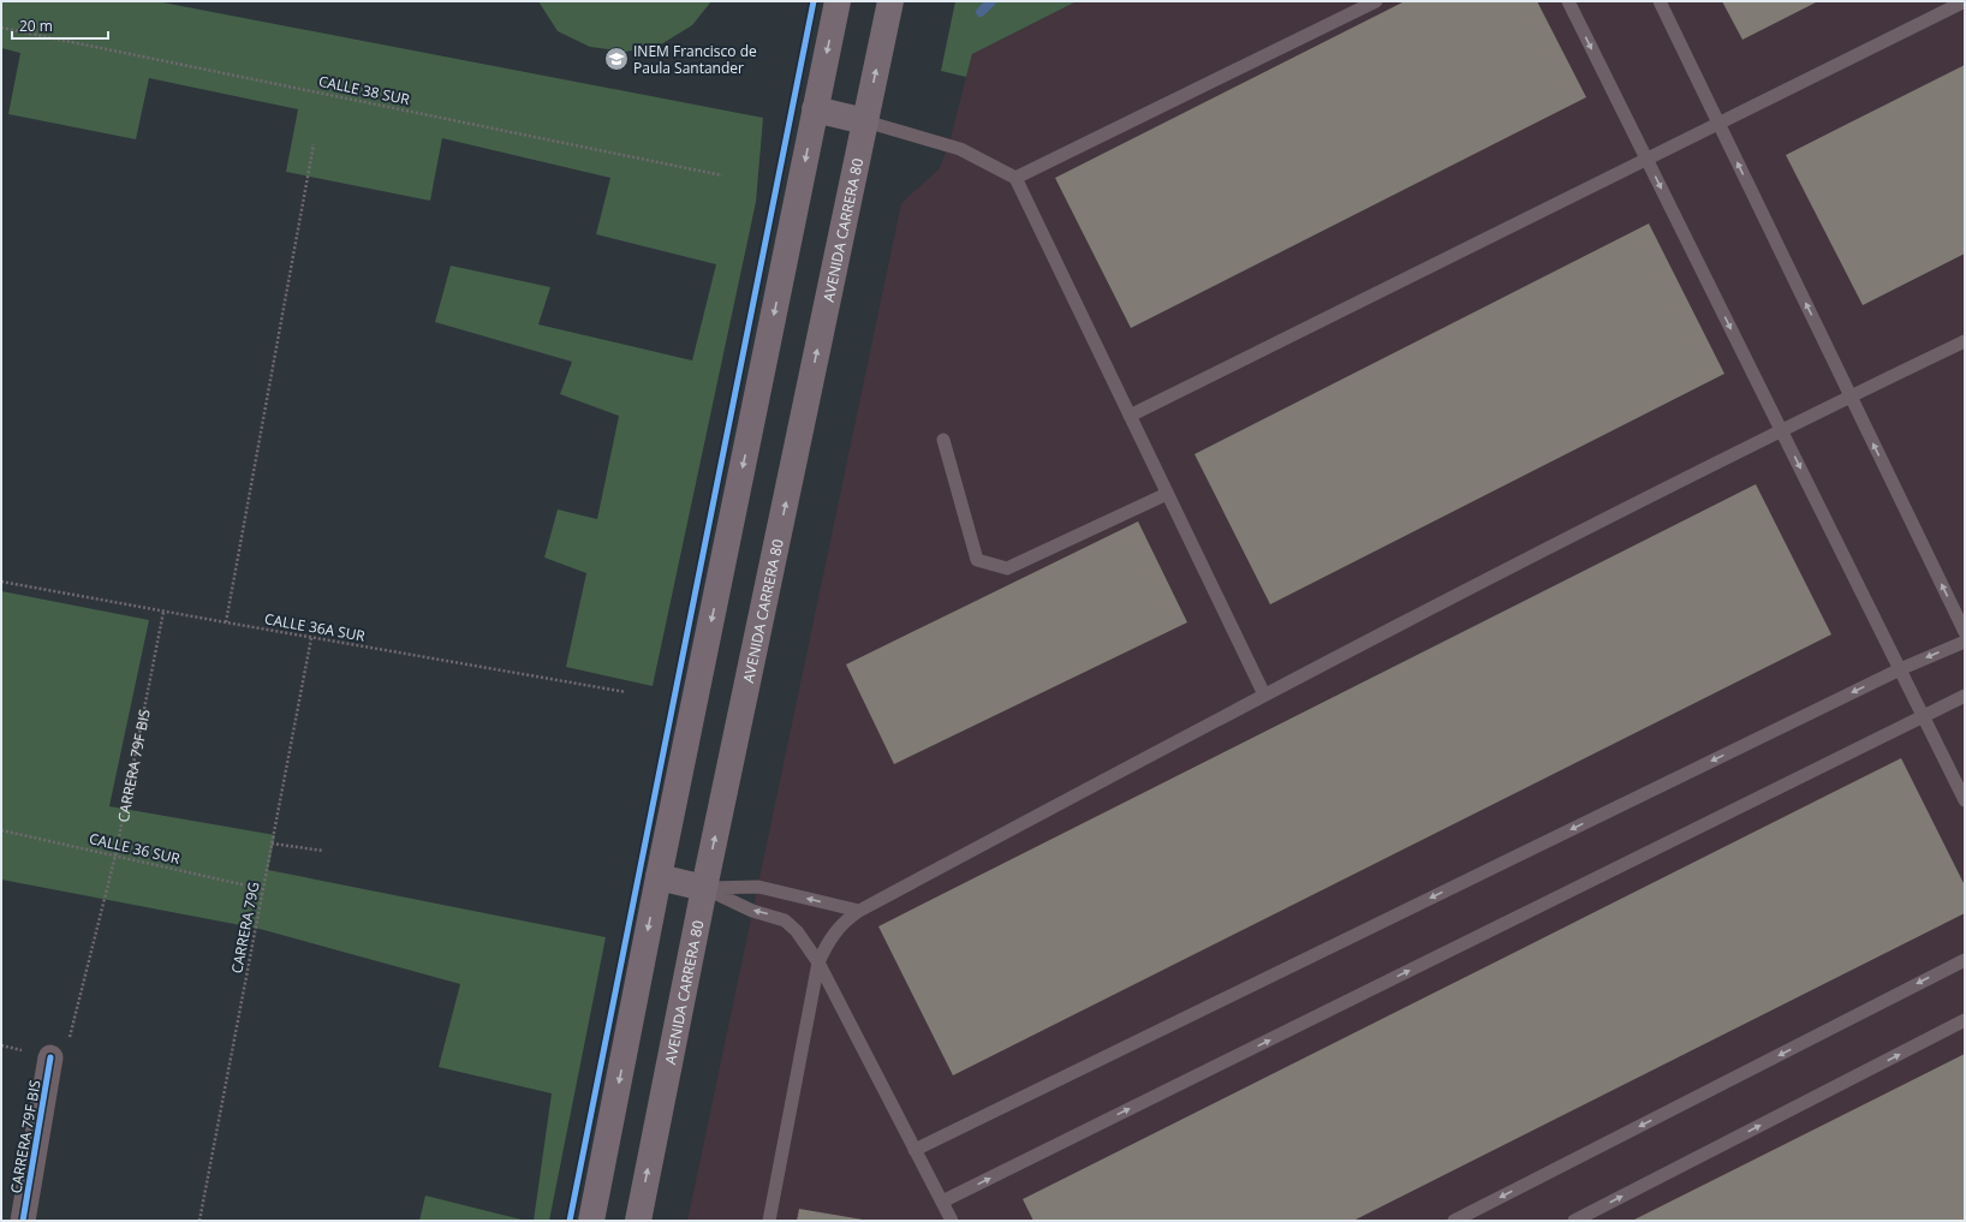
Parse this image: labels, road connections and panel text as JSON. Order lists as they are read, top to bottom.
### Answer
{
  "streets": {
    "main road": ["AVENIDA CARRERA 80"],
    "street": ["CARRERA 79F BIS"],
    "path": [
      "CALLE 38 SUR",
      "CALLE 36A SUR",
      "CALLE 36 SUR",
      "CARRERA 79G"
    ]
  },
  "crossings": [
    ["CALLE 36A SUR", "CARRERA 79F BIS"],
    ["CALLE 36A SUR", "CARRERA 79G"],
    ["CARRERA 79F BIS", "CALLE 36 SUR"],
    ["CALLE 36 SUR", "CARRERA 79G"]
  ],
  "places": {
    "school or university": ["INEM Francisco de Paula Santander"]
  },
  "scale_bar": "20 m"
}
